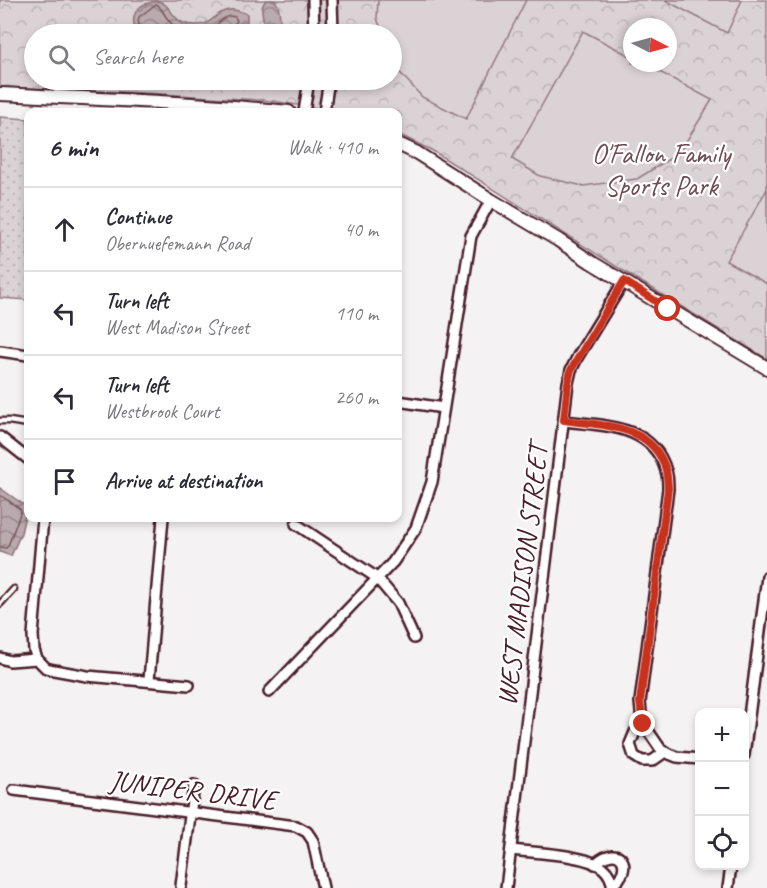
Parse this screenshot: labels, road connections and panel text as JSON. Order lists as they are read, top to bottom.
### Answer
{
  "streets": {
    "street": ["WEST MADISON STREET", "JUNIPER DRIVE"]
  },
  "parks": ["O'Fallon Family Sports Park"],
  "north": "right",
  "page": {
    "search": "Search here",
    "heading": ["6 min", "Walk · 410 m"],
    "list": [
      ["Continue", "Obernuefemann Road", "40 m"],
      ["Turn left", "West Madison Street", "110 m"],
      ["Turn left", "Westbrook Court", "260 m"],
      "Arrive at destination"
    ],
    "map_buttons": ["+", "−"]
  }
}
